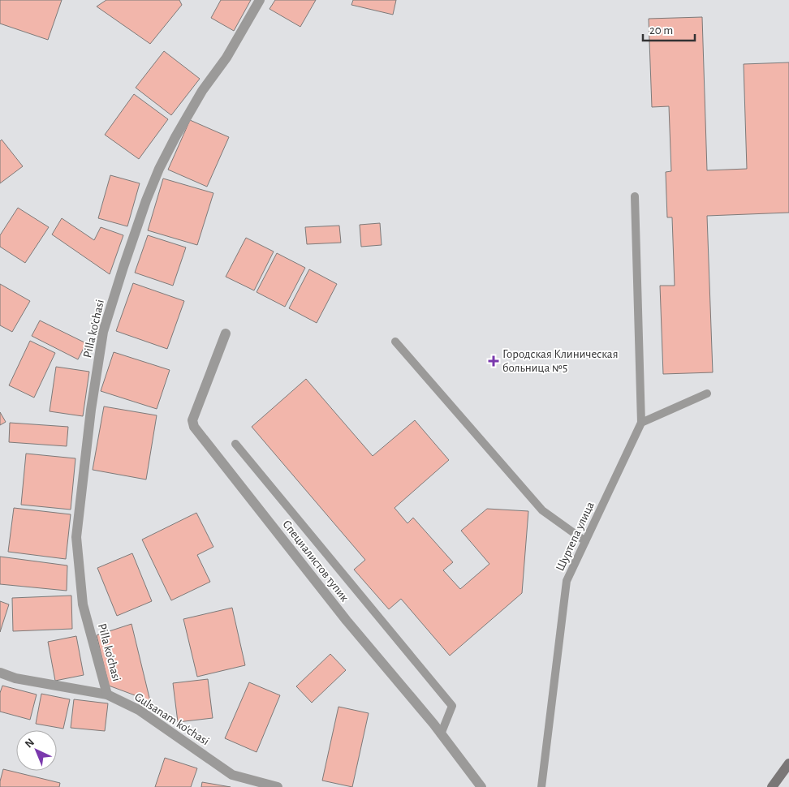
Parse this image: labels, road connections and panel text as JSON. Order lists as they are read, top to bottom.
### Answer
{
  "streets": {
    "street": ["Pilla ko'chasi", "Специалистов тупик", "Gulsanam ko'chasi"],
    "lane": ["Шуртепа улица"]
  },
  "crossings": [
    ["Pilla ko'chasi", "Gulsanam ko'chasi"]
  ],
  "places": {
    "health": ["Городская Клиническая больница №5"]
  },
  "scale_bar": "20 m",
  "north": "top left"
}
